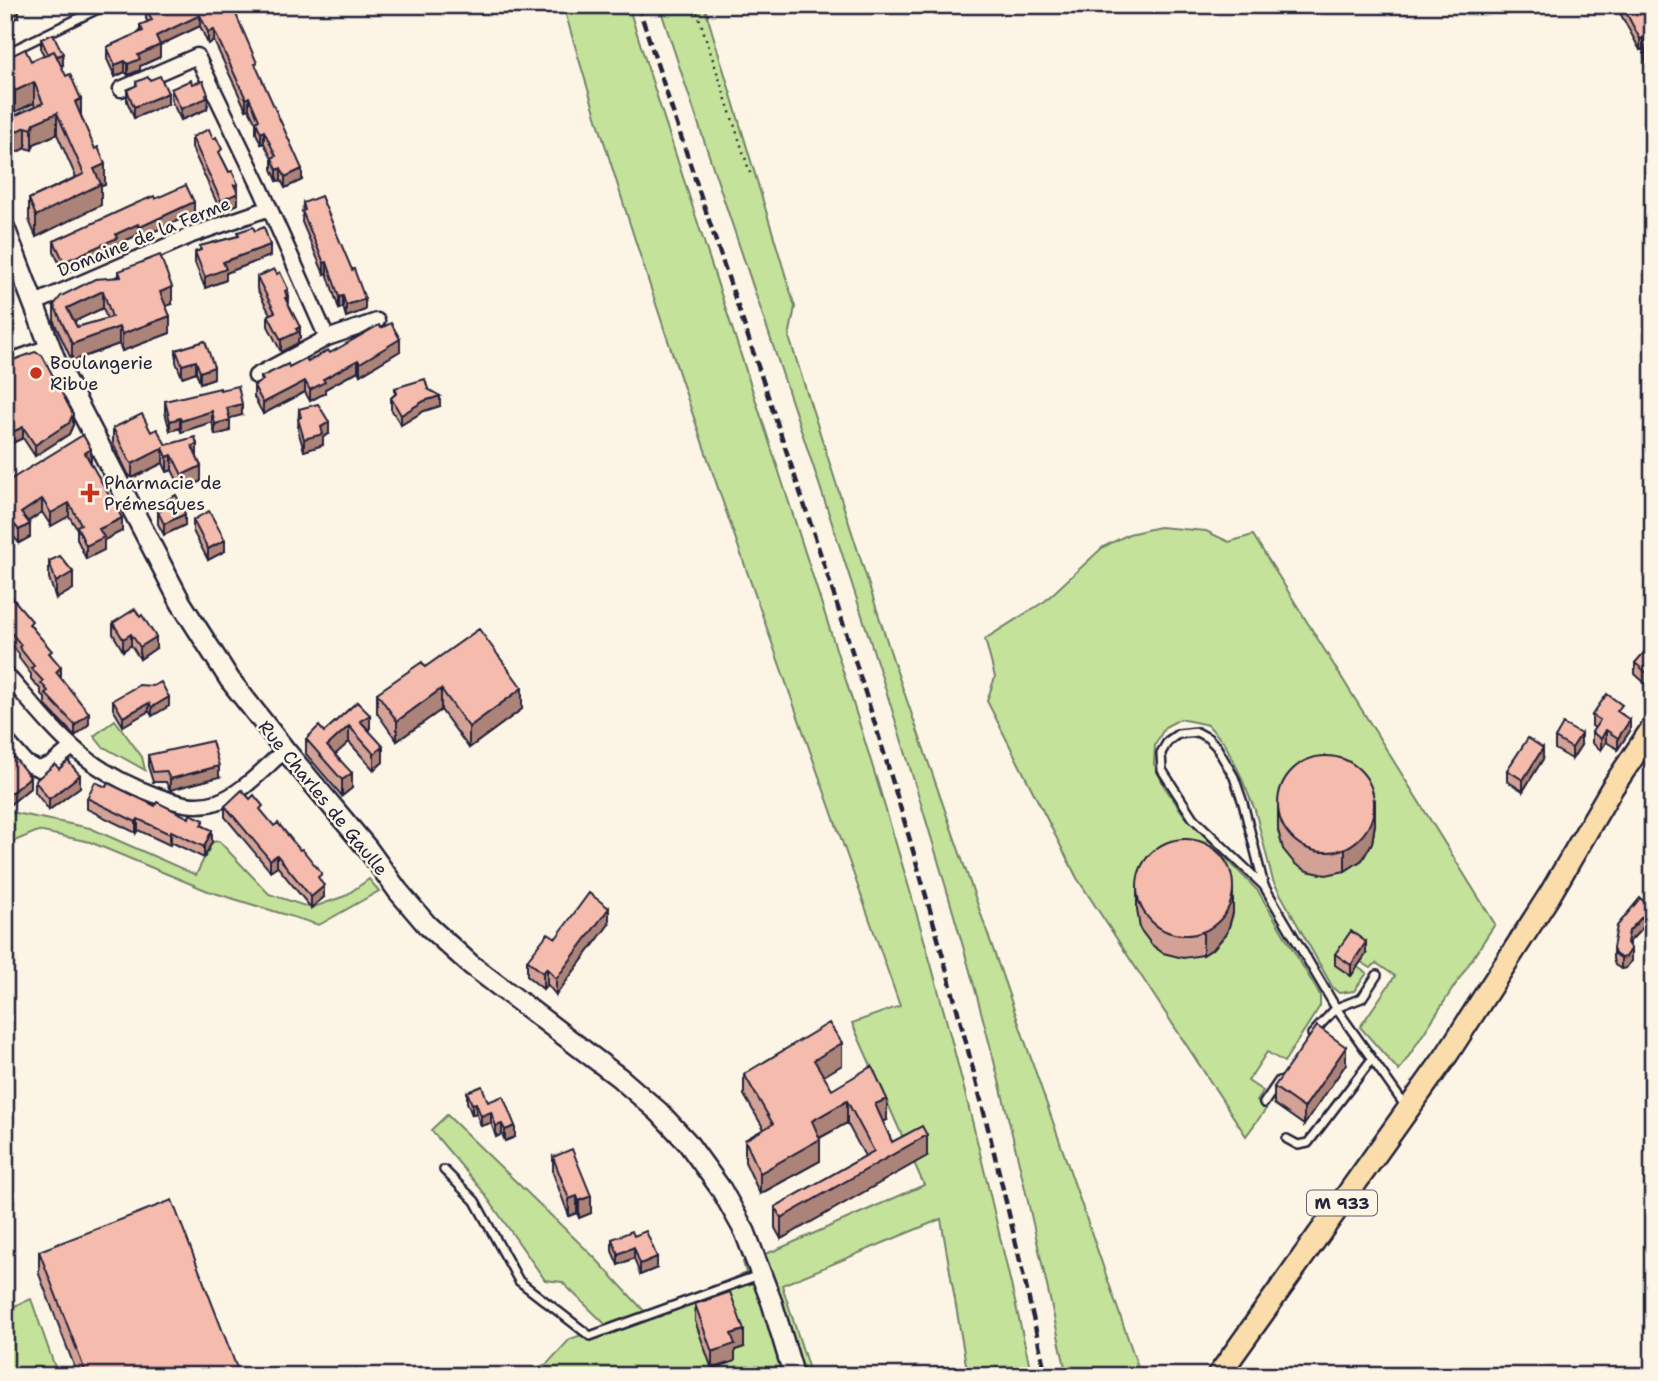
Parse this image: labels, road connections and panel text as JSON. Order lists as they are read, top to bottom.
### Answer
{
  "streets": {
    "main road": ["M 933"],
    "street": ["Domaine de la Ferme", "Rue Charles de Gaulle"]
  },
  "crossings": [
    ["Domaine de la Ferme", "Rue Charles de Gaulle"]
  ],
  "places": {
    "other": ["Boulangerie Ribue"],
    "health": ["Pharmacie de Prémesques"]
  }
}
